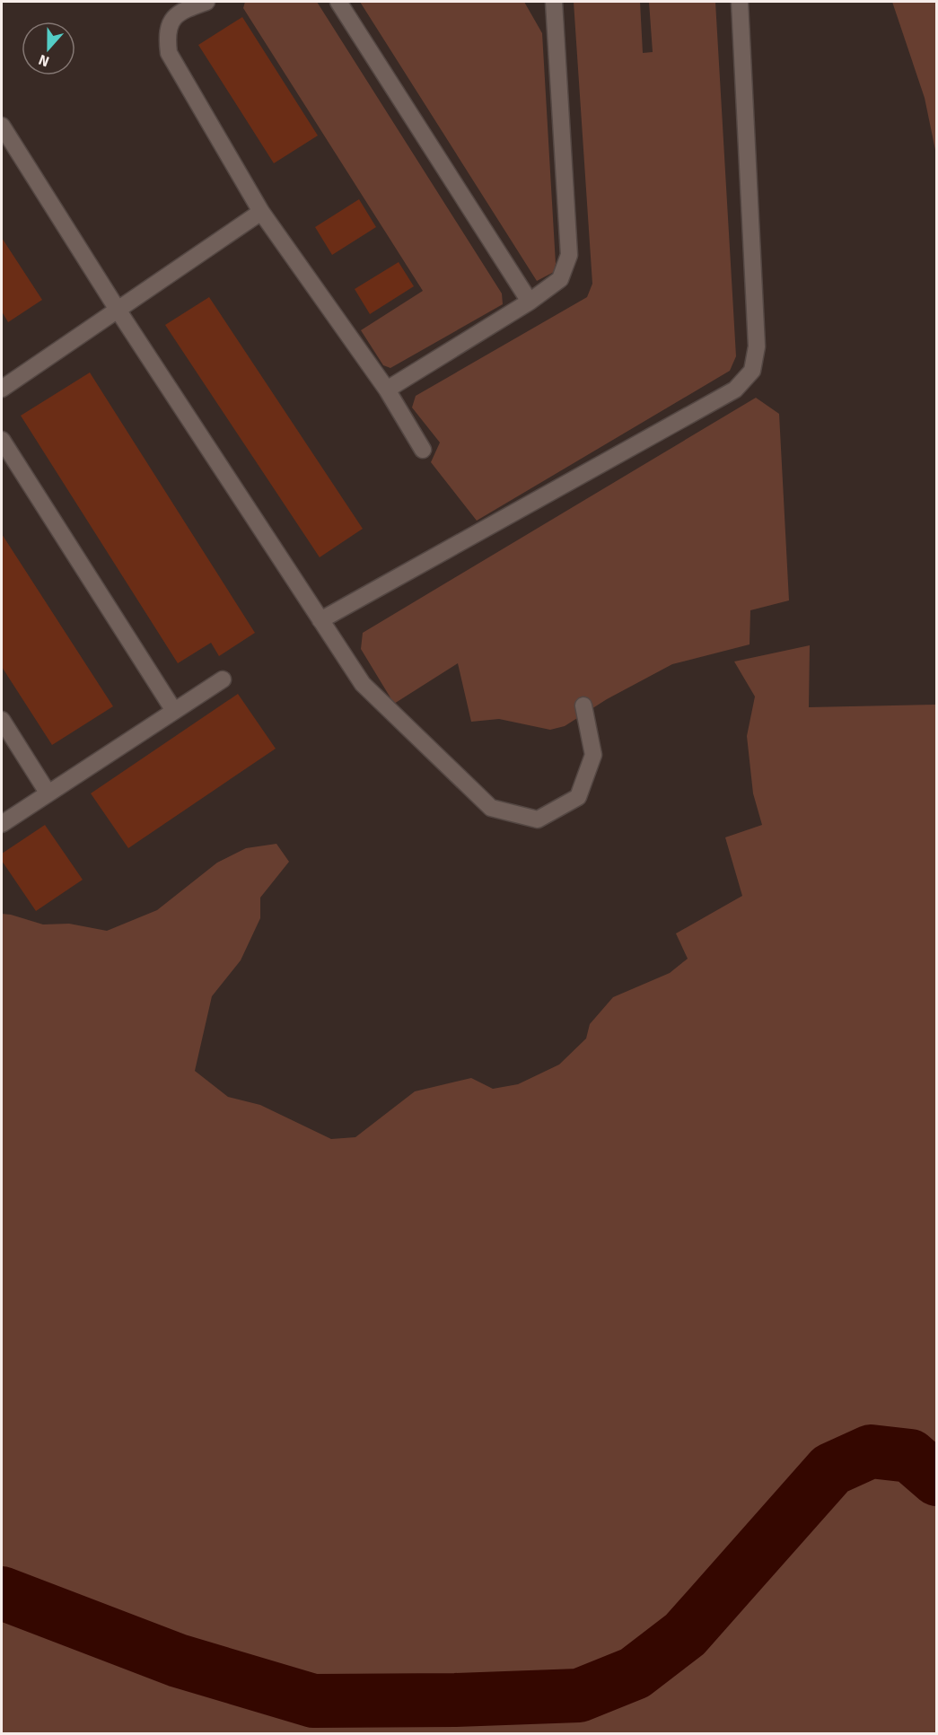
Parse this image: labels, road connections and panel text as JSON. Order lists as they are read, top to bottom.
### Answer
{
  "north": "bottom"
}
